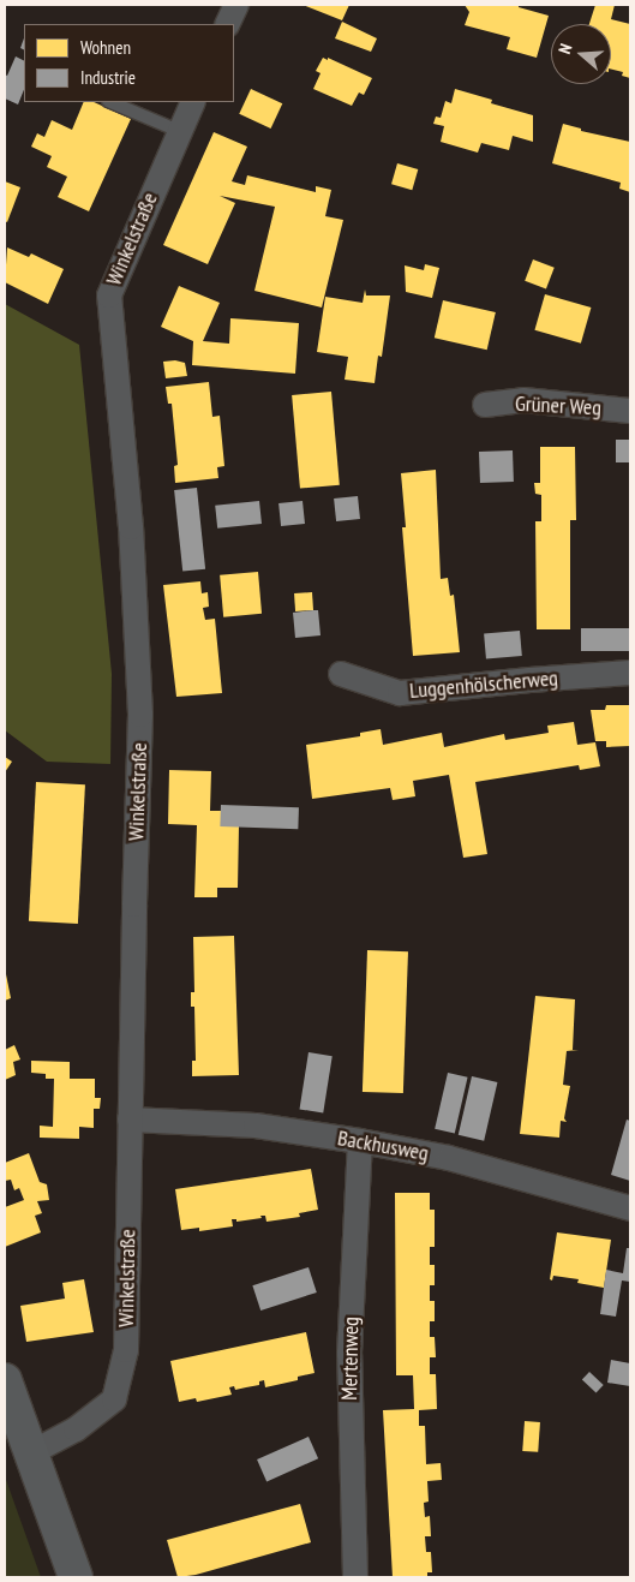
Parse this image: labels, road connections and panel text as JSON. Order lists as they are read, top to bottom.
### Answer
{
  "streets": {
    "street": [
      "Winkelstraße",
      "Grüner Weg",
      "Luggenhölscherweg",
      "Backhusweg",
      "Mertenweg"
    ]
  },
  "crossings": [
    ["Winkelstraße", "Backhusweg"],
    ["Backhusweg", "Mertenweg"]
  ],
  "legend": ["Wohnen", "Industrie"],
  "north": "left"
}
